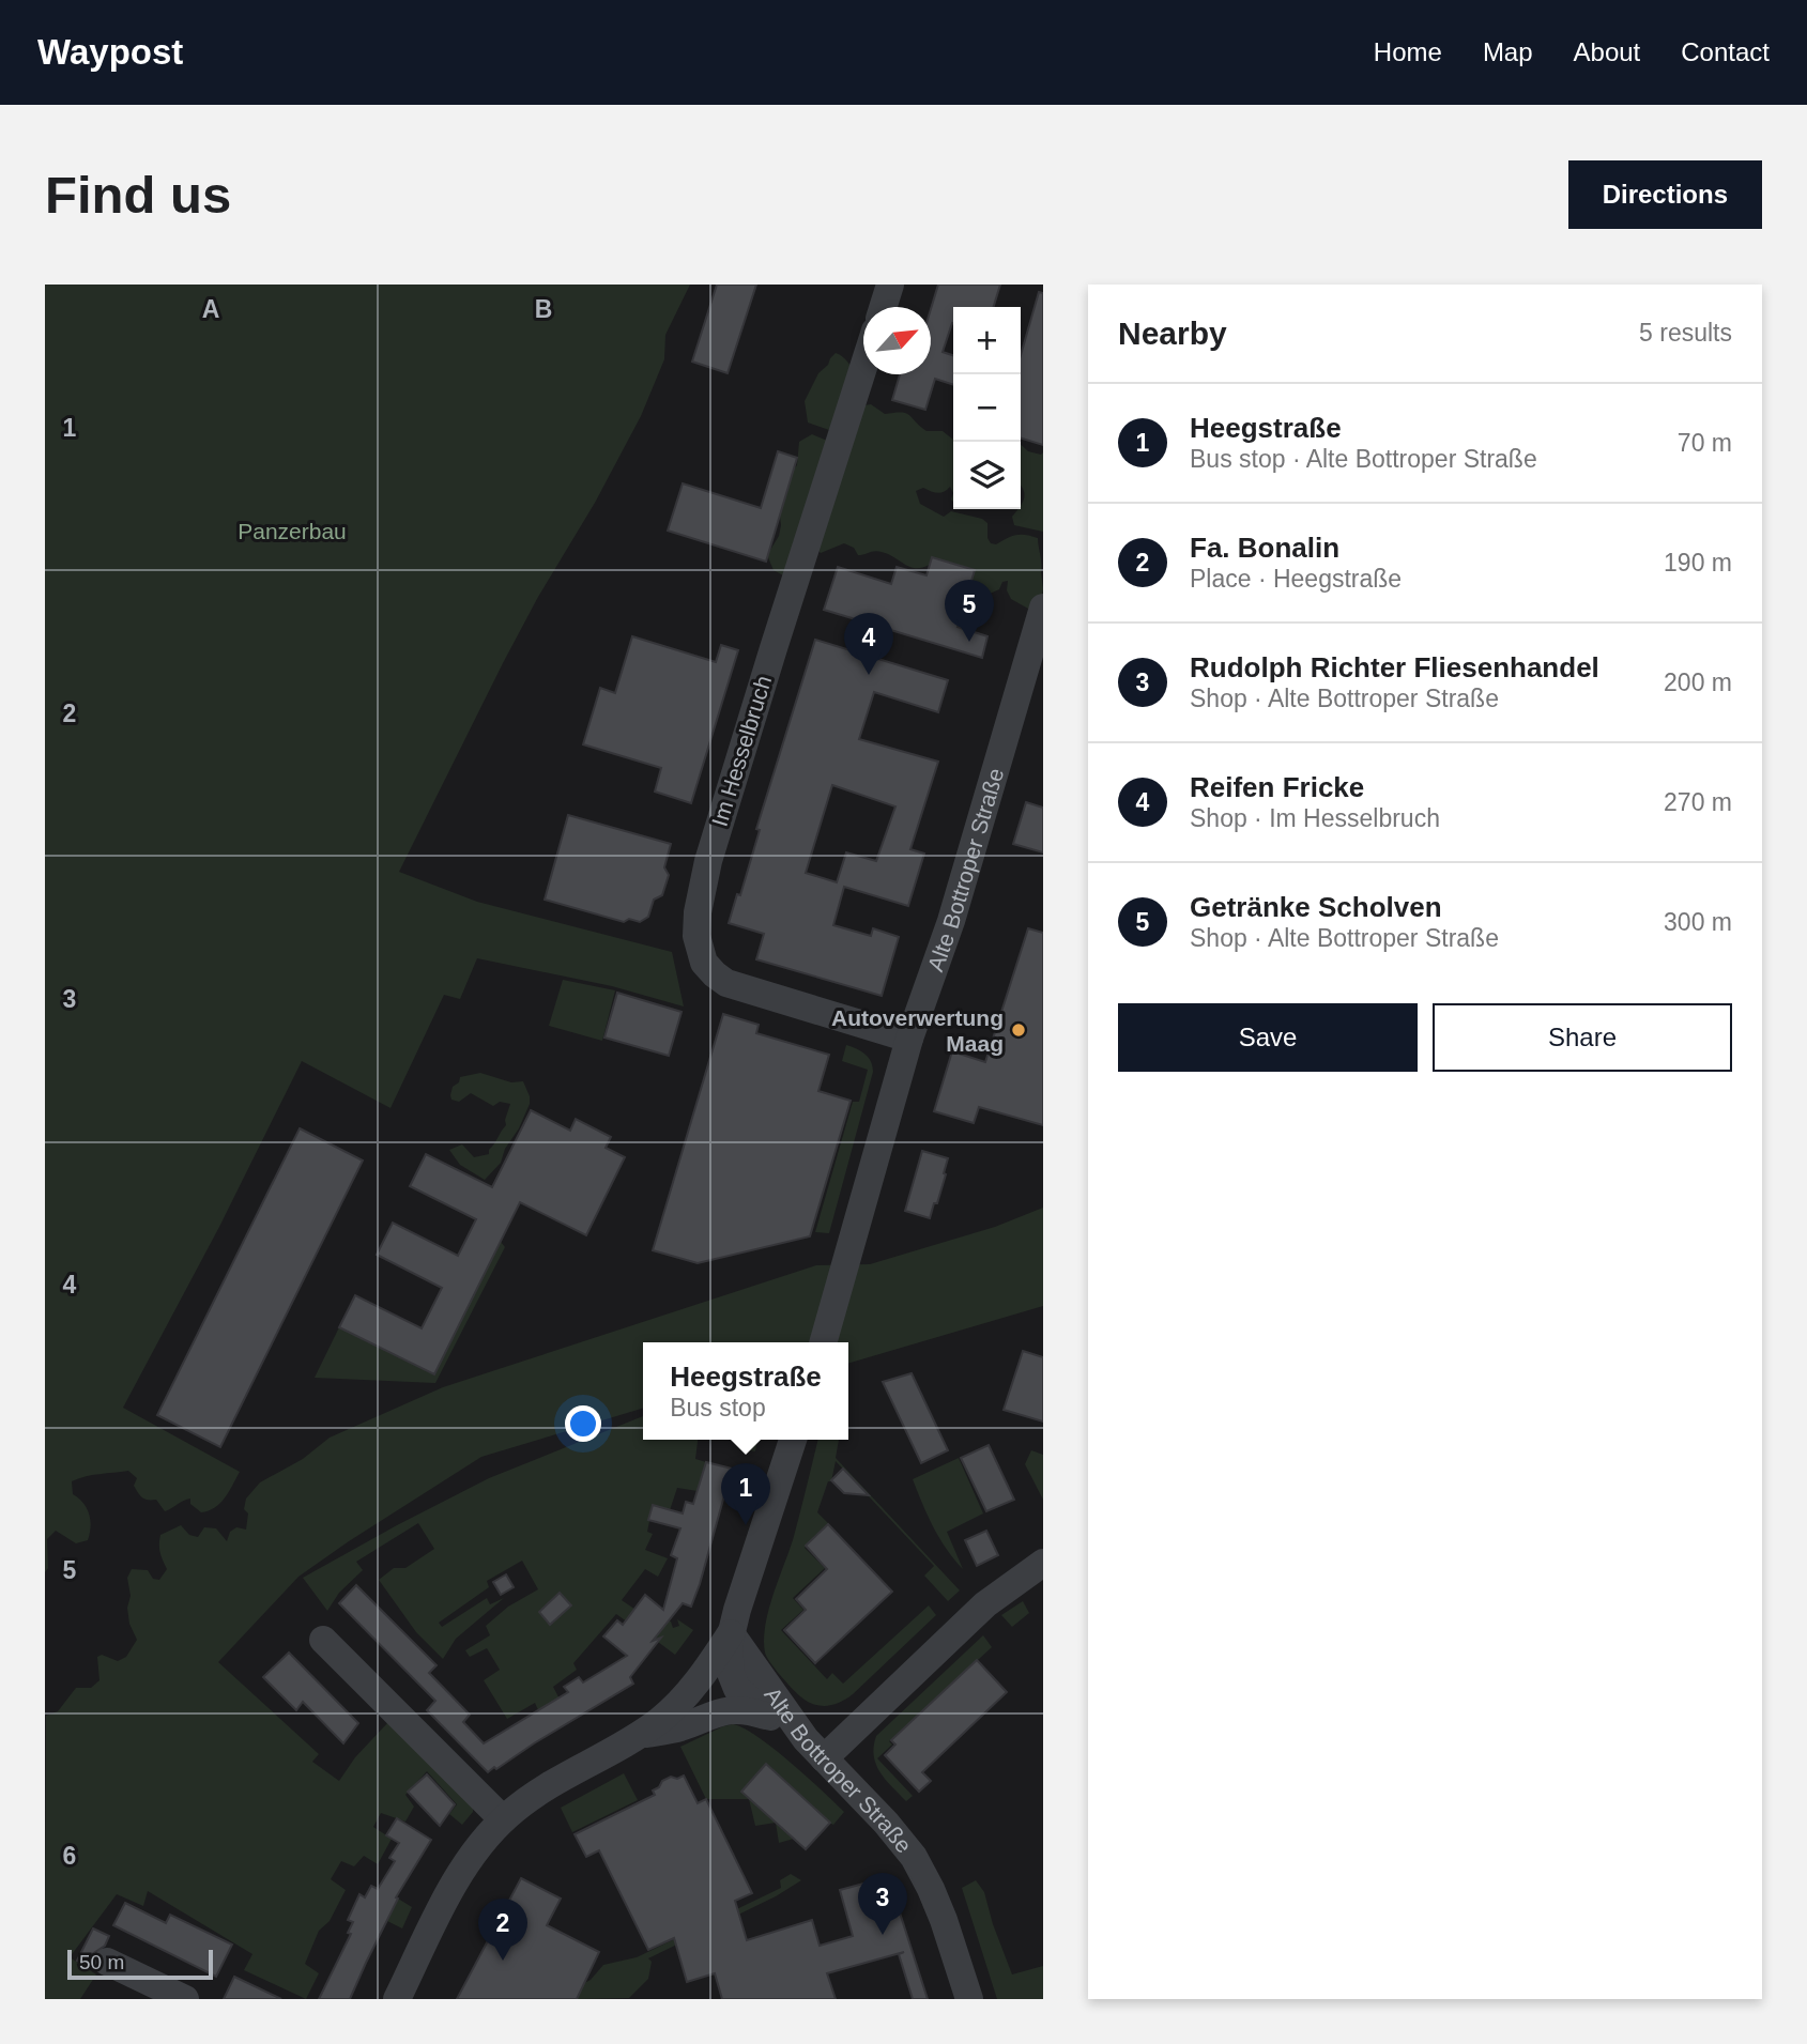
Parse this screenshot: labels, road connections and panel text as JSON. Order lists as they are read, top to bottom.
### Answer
{
  "streets": {
    "street": ["Im Hesselbruch", "Alte Bottroper Straße"]
  },
  "crossings": [
    ["Im Hesselbruch", "Alte Bottroper Straße"]
  ],
  "parks": ["Panzerbau"],
  "places": ["Autoverwertung Maag"],
  "scale_bar": "50 m",
  "north": "top right",
  "page": {
    "header": "Waypost",
    "nav": [
      "Home",
      "Map",
      "About",
      "Contact"
    ],
    "buttons": [
      "Directions",
      ["Save", "Share"]
    ],
    "title": "Find us",
    "heading": ["Nearby", "5 results"],
    "map_buttons": ["+", "−"],
    "list": [
      {
        "mark": "1",
        "name": "Heegstraße",
        "note": "Bus stop · Alte Bottroper Straße",
        "value": "70 m"
      },
      {
        "mark": "2",
        "name": "Fa. Bonalin",
        "note": "Place · Heegstraße",
        "value": "190 m"
      },
      {
        "mark": "3",
        "name": "Rudolph Richter Fliesenhandel",
        "note": "Shop · Alte Bottroper Straße",
        "value": "200 m"
      },
      {
        "mark": "4",
        "name": "Reifen Fricke",
        "note": "Shop · Im Hesselbruch",
        "value": "270 m"
      },
      {
        "mark": "5",
        "name": "Getränke Scholven",
        "note": "Shop · Alte Bottroper Straße",
        "value": "300 m"
      }
    ],
    "pins": [
      "5",
      "4",
      "1",
      "3",
      "2"
    ],
    "popup": ["Heegstraße", "Bus stop"],
    "scale": "50 m"
  },
  "grid": {
    "columns": ["A", "B"],
    "rows": [
      "1",
      "2",
      "3",
      "4",
      "5",
      "6"
    ]
  }
}
